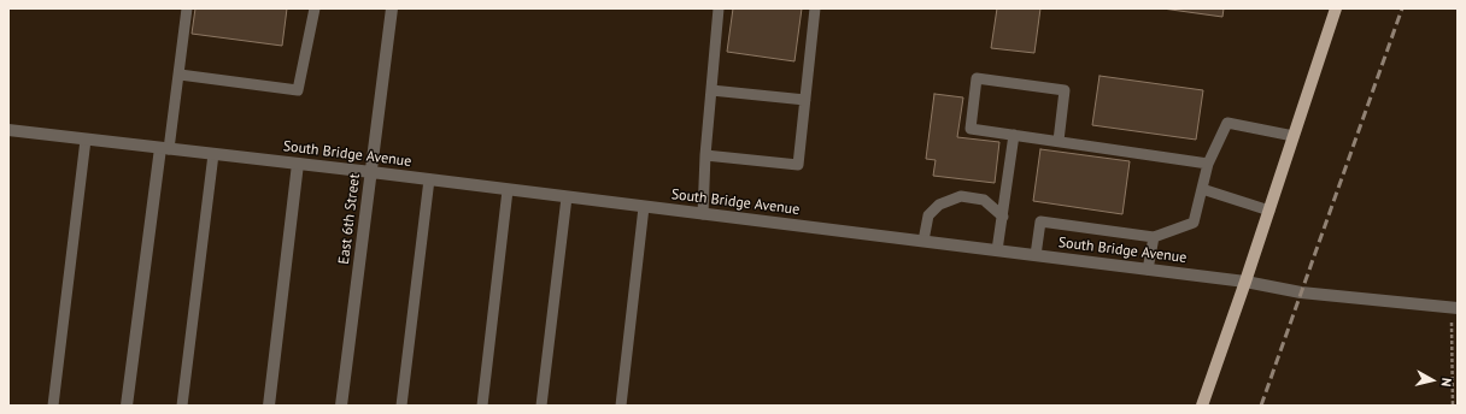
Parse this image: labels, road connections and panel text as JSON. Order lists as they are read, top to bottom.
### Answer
{
  "streets": {
    "street": ["South Bridge Avenue", "East 6th Street"]
  },
  "crossings": [
    ["South Bridge Avenue", "East 6th Street"]
  ],
  "north": "right"
}
